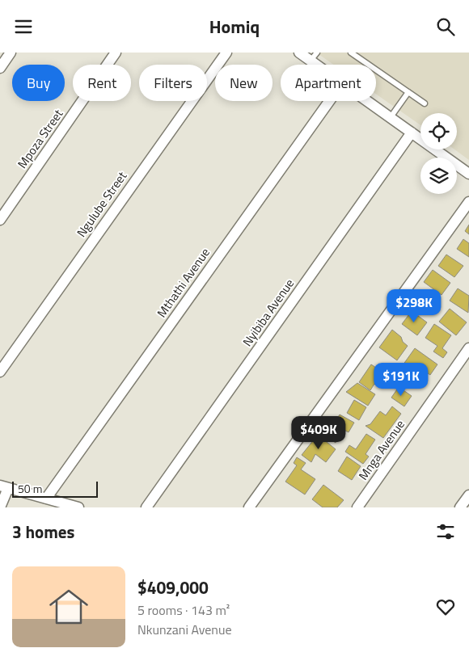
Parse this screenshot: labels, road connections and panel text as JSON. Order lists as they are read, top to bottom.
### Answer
{
  "streets": {
    "street": [
      "Mpoza Street",
      "Ngulube Street",
      "Mthathi Avenue",
      "Nyibiba Avenue",
      "Mnga Avenue"
    ]
  },
  "scale_bar": "50 m",
  "page": {
    "header": "Homiq",
    "chip": [
      "Buy",
      "Rent",
      "Filters",
      "New",
      "Apartment"
    ],
    "price": ["$298K", "$191K", "$409K"],
    "scale": "50 m",
    "heading": "3 homes",
    "list": [
      {
        "name": "$409,000",
        "note": "5 rooms · 143 m² · Nkunzani Avenue"
      }
    ]
  }
}
